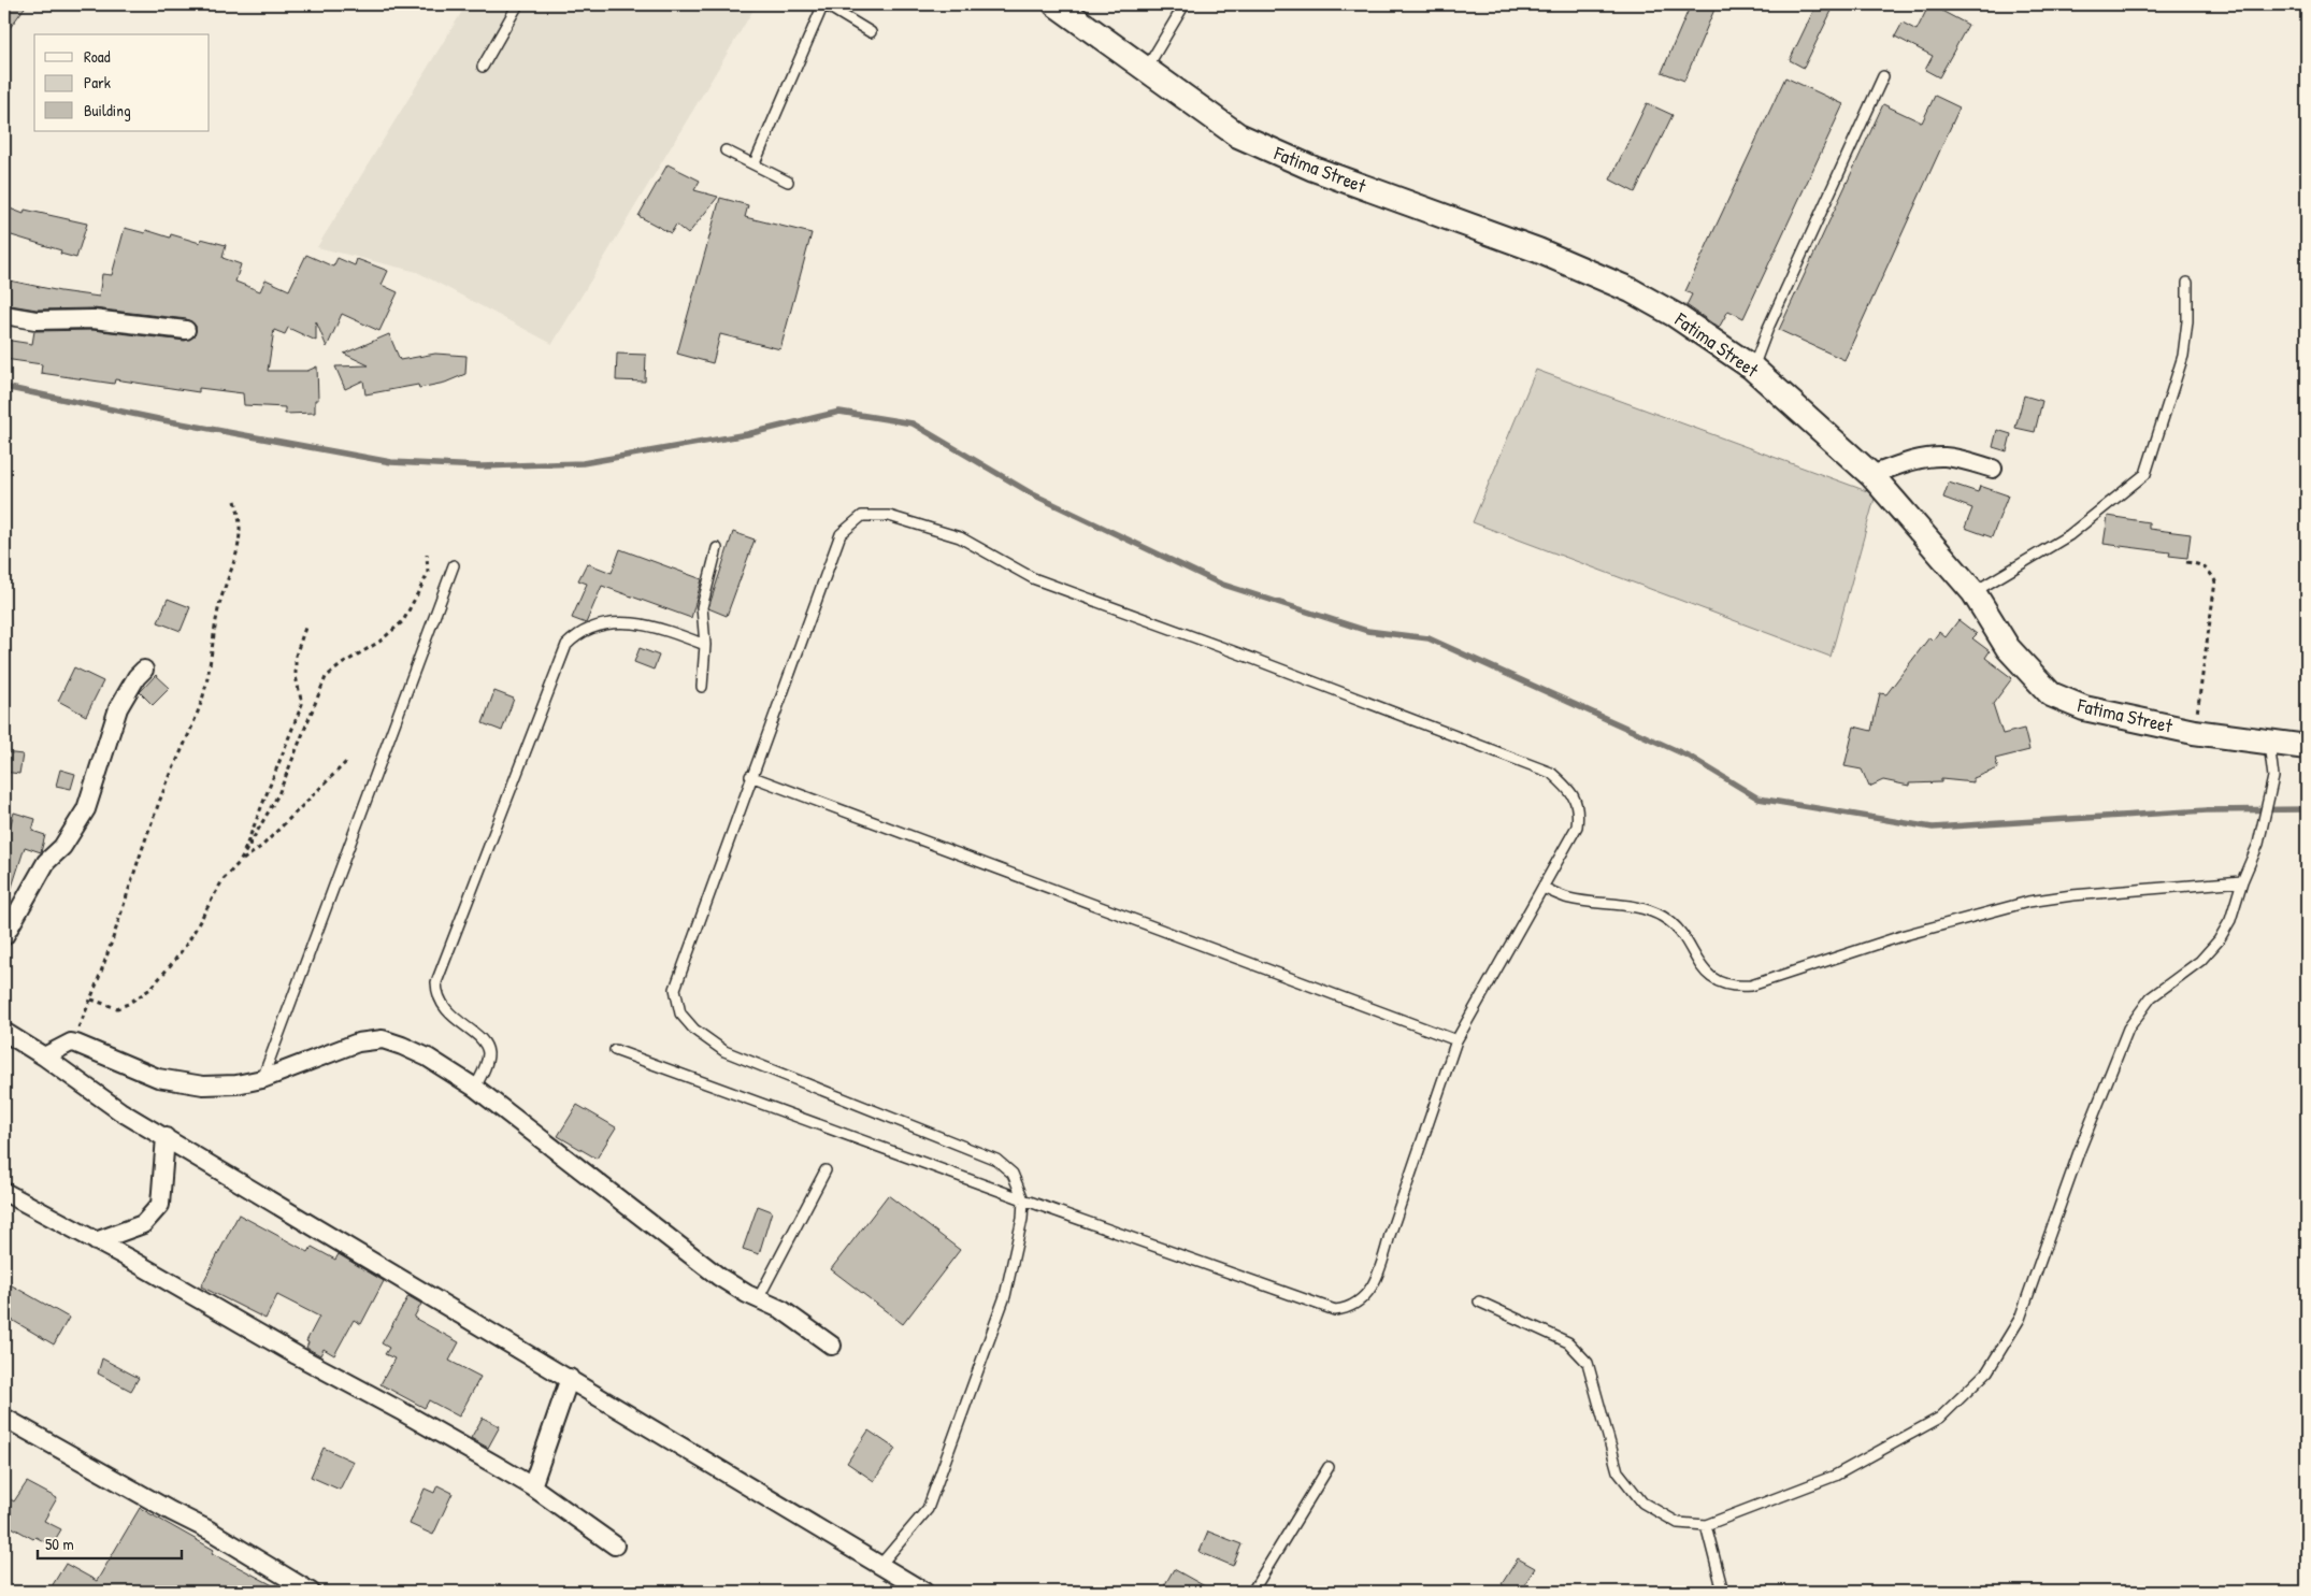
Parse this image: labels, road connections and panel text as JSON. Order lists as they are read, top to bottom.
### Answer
{
  "streets": {
    "street": ["Fatima Street"]
  },
  "legend": ["Road", "Park", "Building"],
  "scale_bar": "50 m"
}
